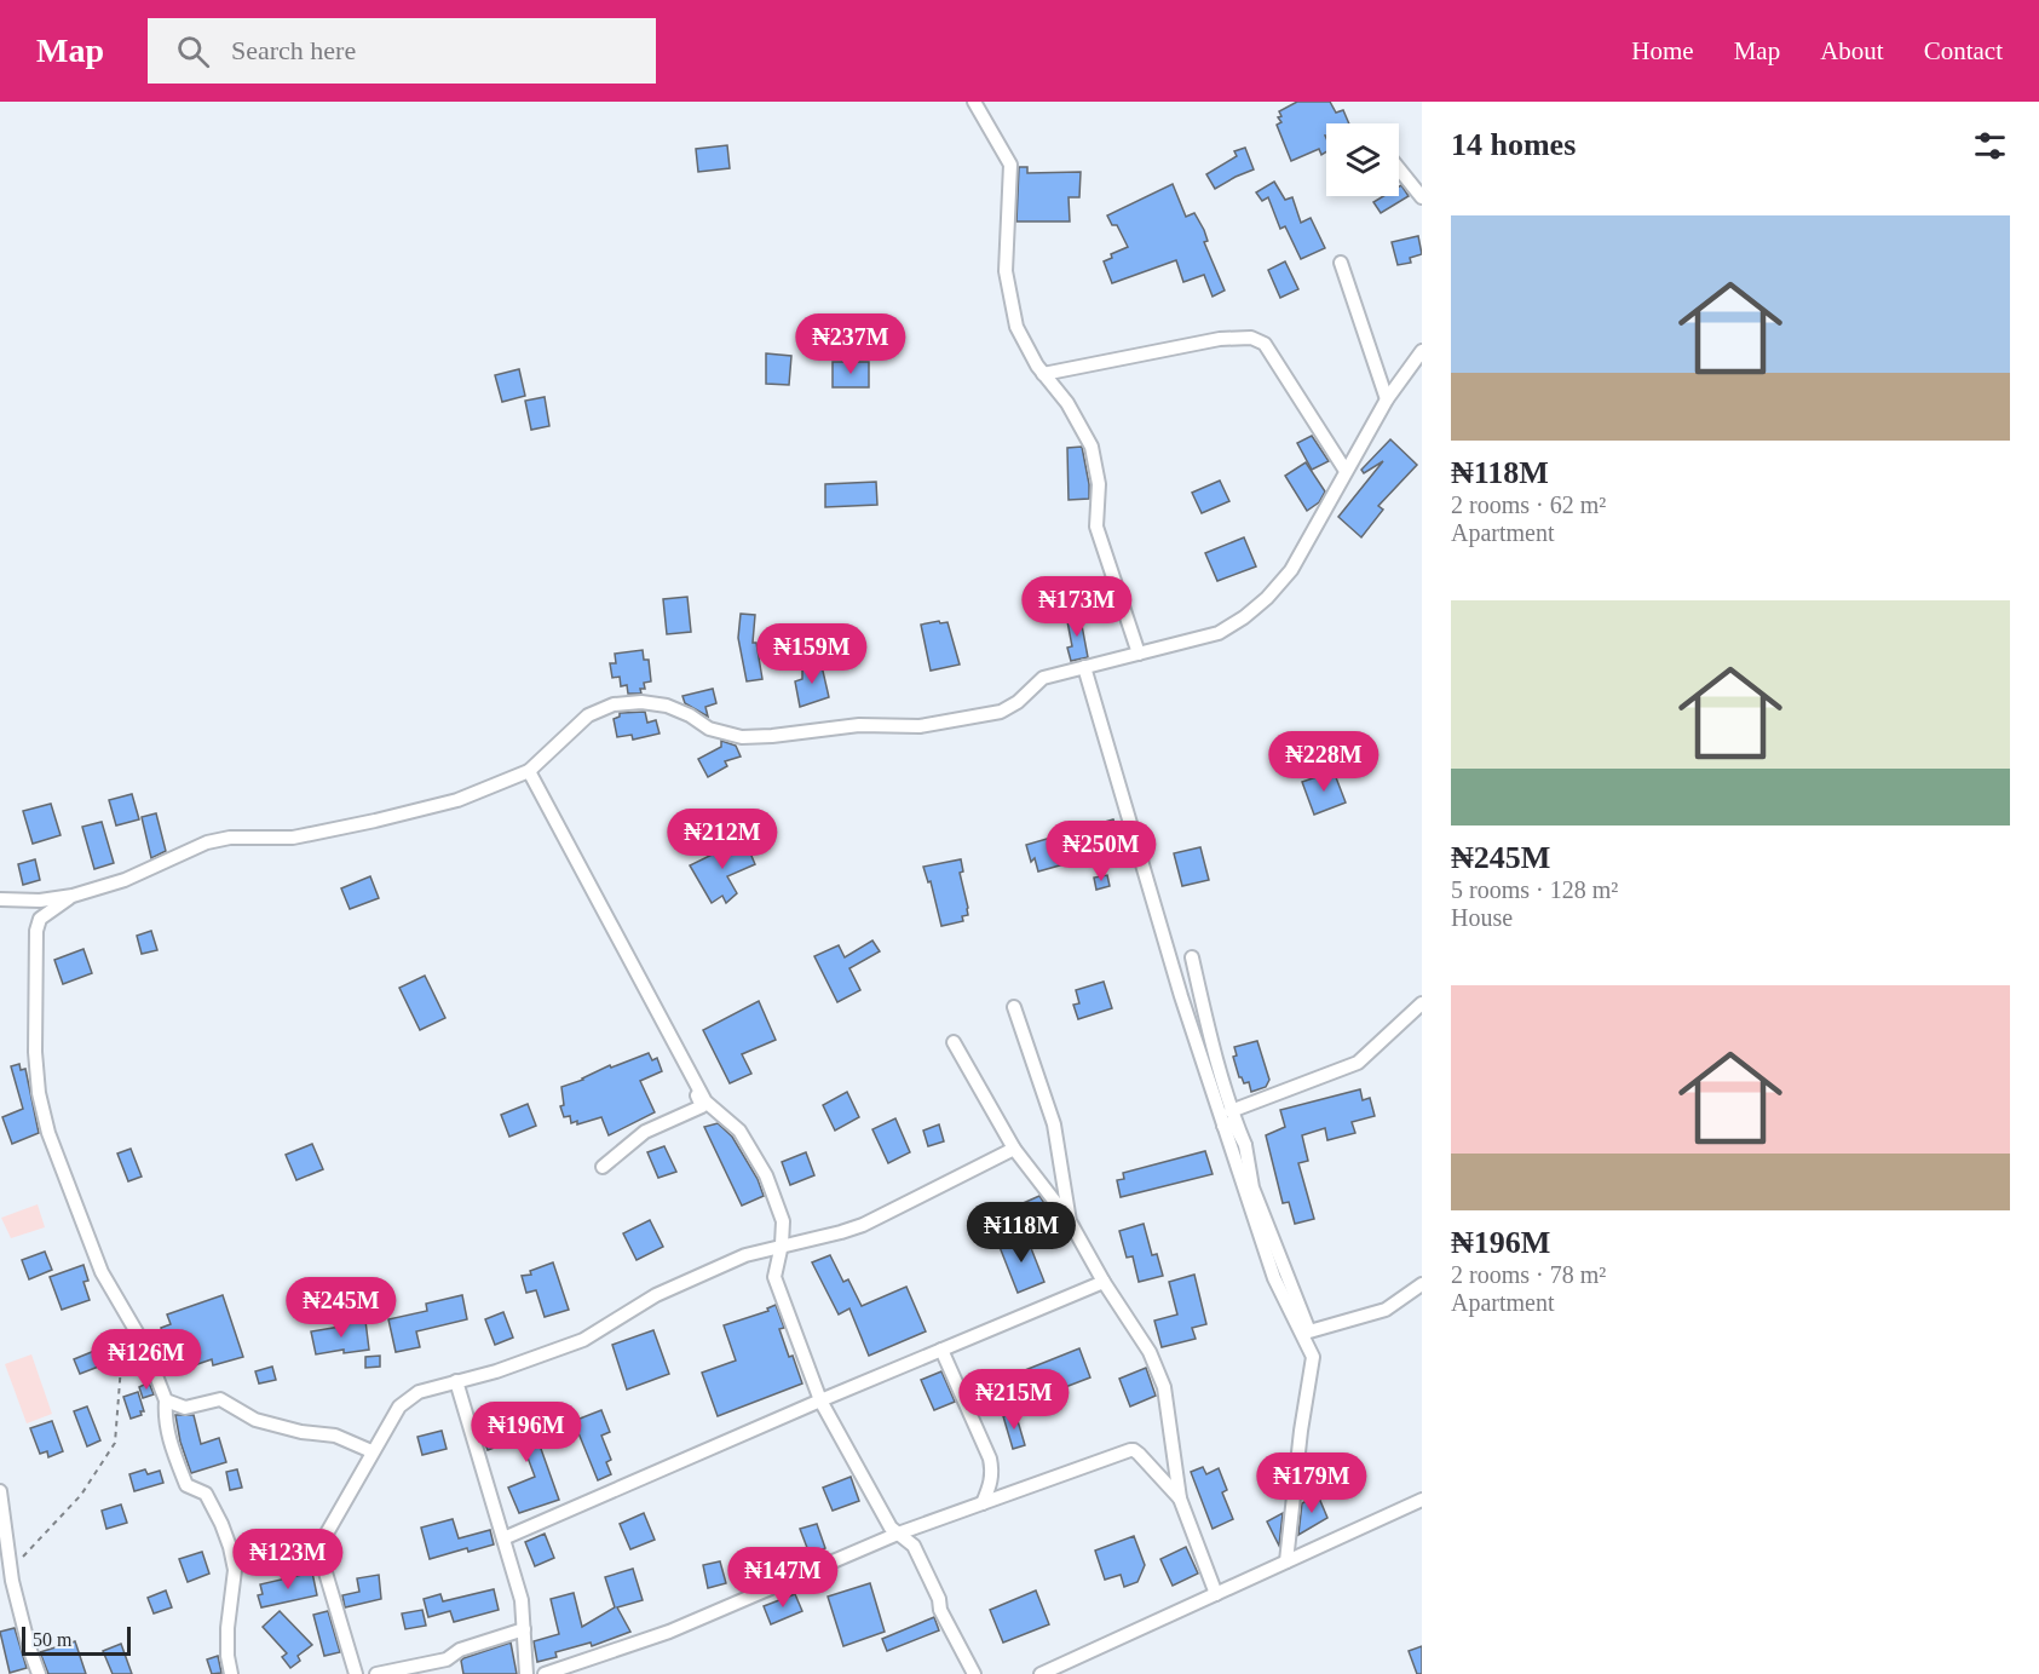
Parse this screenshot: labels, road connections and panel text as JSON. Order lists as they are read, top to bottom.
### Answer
{
  "scale_bar": "50 m",
  "page": {
    "header": "Map",
    "search": "Search here",
    "nav": [
      "Home",
      "Map",
      "About",
      "Contact"
    ],
    "heading": "14 homes",
    "list": [
      {
        "name": "₦118M",
        "note": "2 rooms · 62 m² · Apartment"
      },
      {
        "name": "₦245M",
        "note": "5 rooms · 128 m² · House"
      },
      {
        "name": "₦196M",
        "note": "2 rooms · 78 m² · Apartment"
      }
    ],
    "price": [
      "₦237M",
      "₦173M",
      "₦159M",
      "₦228M",
      "₦212M",
      "₦250M",
      "₦118M",
      "₦245M",
      "₦126M",
      "₦215M",
      "₦196M",
      "₦179M",
      "₦123M",
      "₦147M"
    ],
    "scale": "50 m"
  }
}
